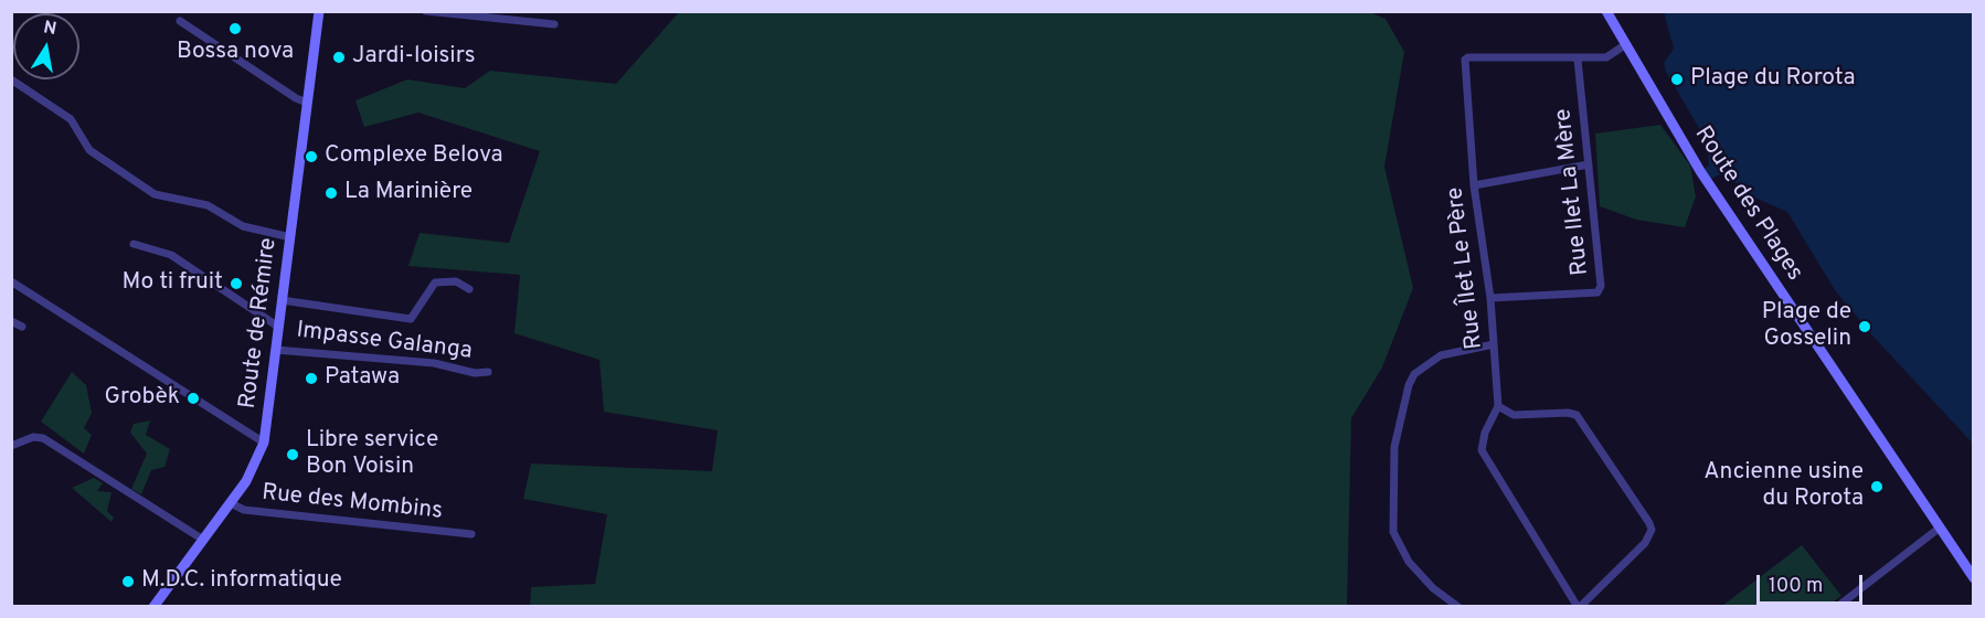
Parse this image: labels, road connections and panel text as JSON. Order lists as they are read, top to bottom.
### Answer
{
  "streets": {
    "street": [
      "Rue Ilet La Mère",
      "Route des Plages",
      "Rue Îlet Le Père",
      "Route de Rémire",
      "Impasse Galanga",
      "Rue des Mombins"
    ]
  },
  "crossings": [
    ["Rue Ilet La Mère", "Rue Îlet Le Père"],
    ["Route des Plages", "Rue Îlet Le Père"],
    ["Route de Rémire", "Impasse Galanga"],
    ["Route de Rémire", "Rue des Mombins"]
  ],
  "places": [
    "Bossa nova",
    "Jardi-loisirs",
    "Plage du Rorota",
    "Complexe Belova",
    "La Marinière",
    "Mo ti fruit",
    "Plage de Gosselin",
    "Patawa",
    "Grobèk",
    "Libre service Bon Voisin",
    "Ancienne usine du Rorota",
    "M.D.C. informatique"
  ],
  "scale_bar": "100 m",
  "north": "top"
}
